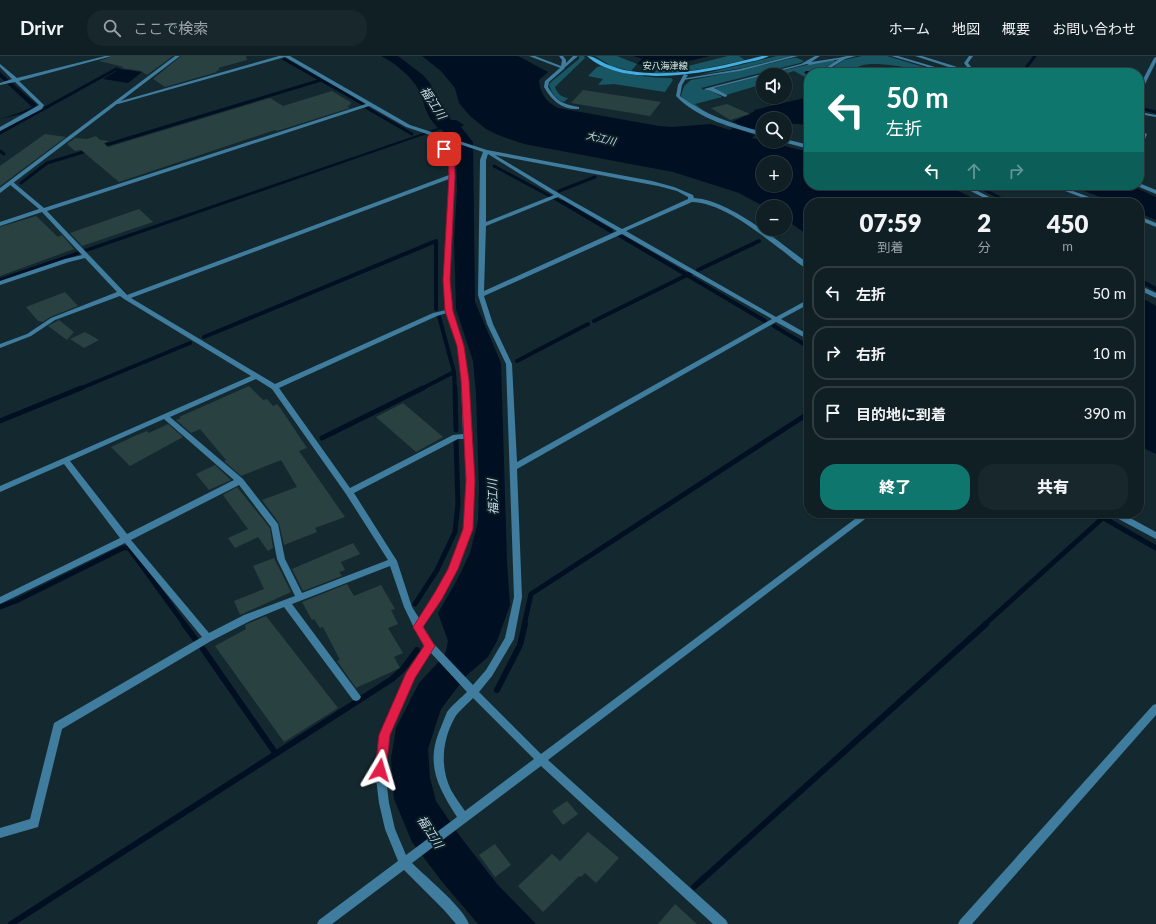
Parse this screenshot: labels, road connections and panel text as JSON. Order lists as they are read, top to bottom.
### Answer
{
  "streets": {
    "main road": ["安八海津線"]
  },
  "water": ["福江川", "大江川"],
  "page": {
    "header": "Drivr",
    "search": "ここで検索",
    "nav": [
      "ホーム",
      "地図",
      "概要",
      "お問い合わせ"
    ],
    "map_buttons": ["+", "−"],
    "turn": ["50 m", "左折"],
    "eta": [
      "07:59",
      "到着",
      "2",
      "分",
      "450",
      "m"
    ],
    "list": [
      {
        "name": "左折",
        "value": "50 m"
      },
      {
        "name": "右折",
        "value": "10 m"
      },
      {
        "name": "目的地に到着",
        "value": "390 m"
      }
    ],
    "buttons": ["終了", "共有"]
  }
}
